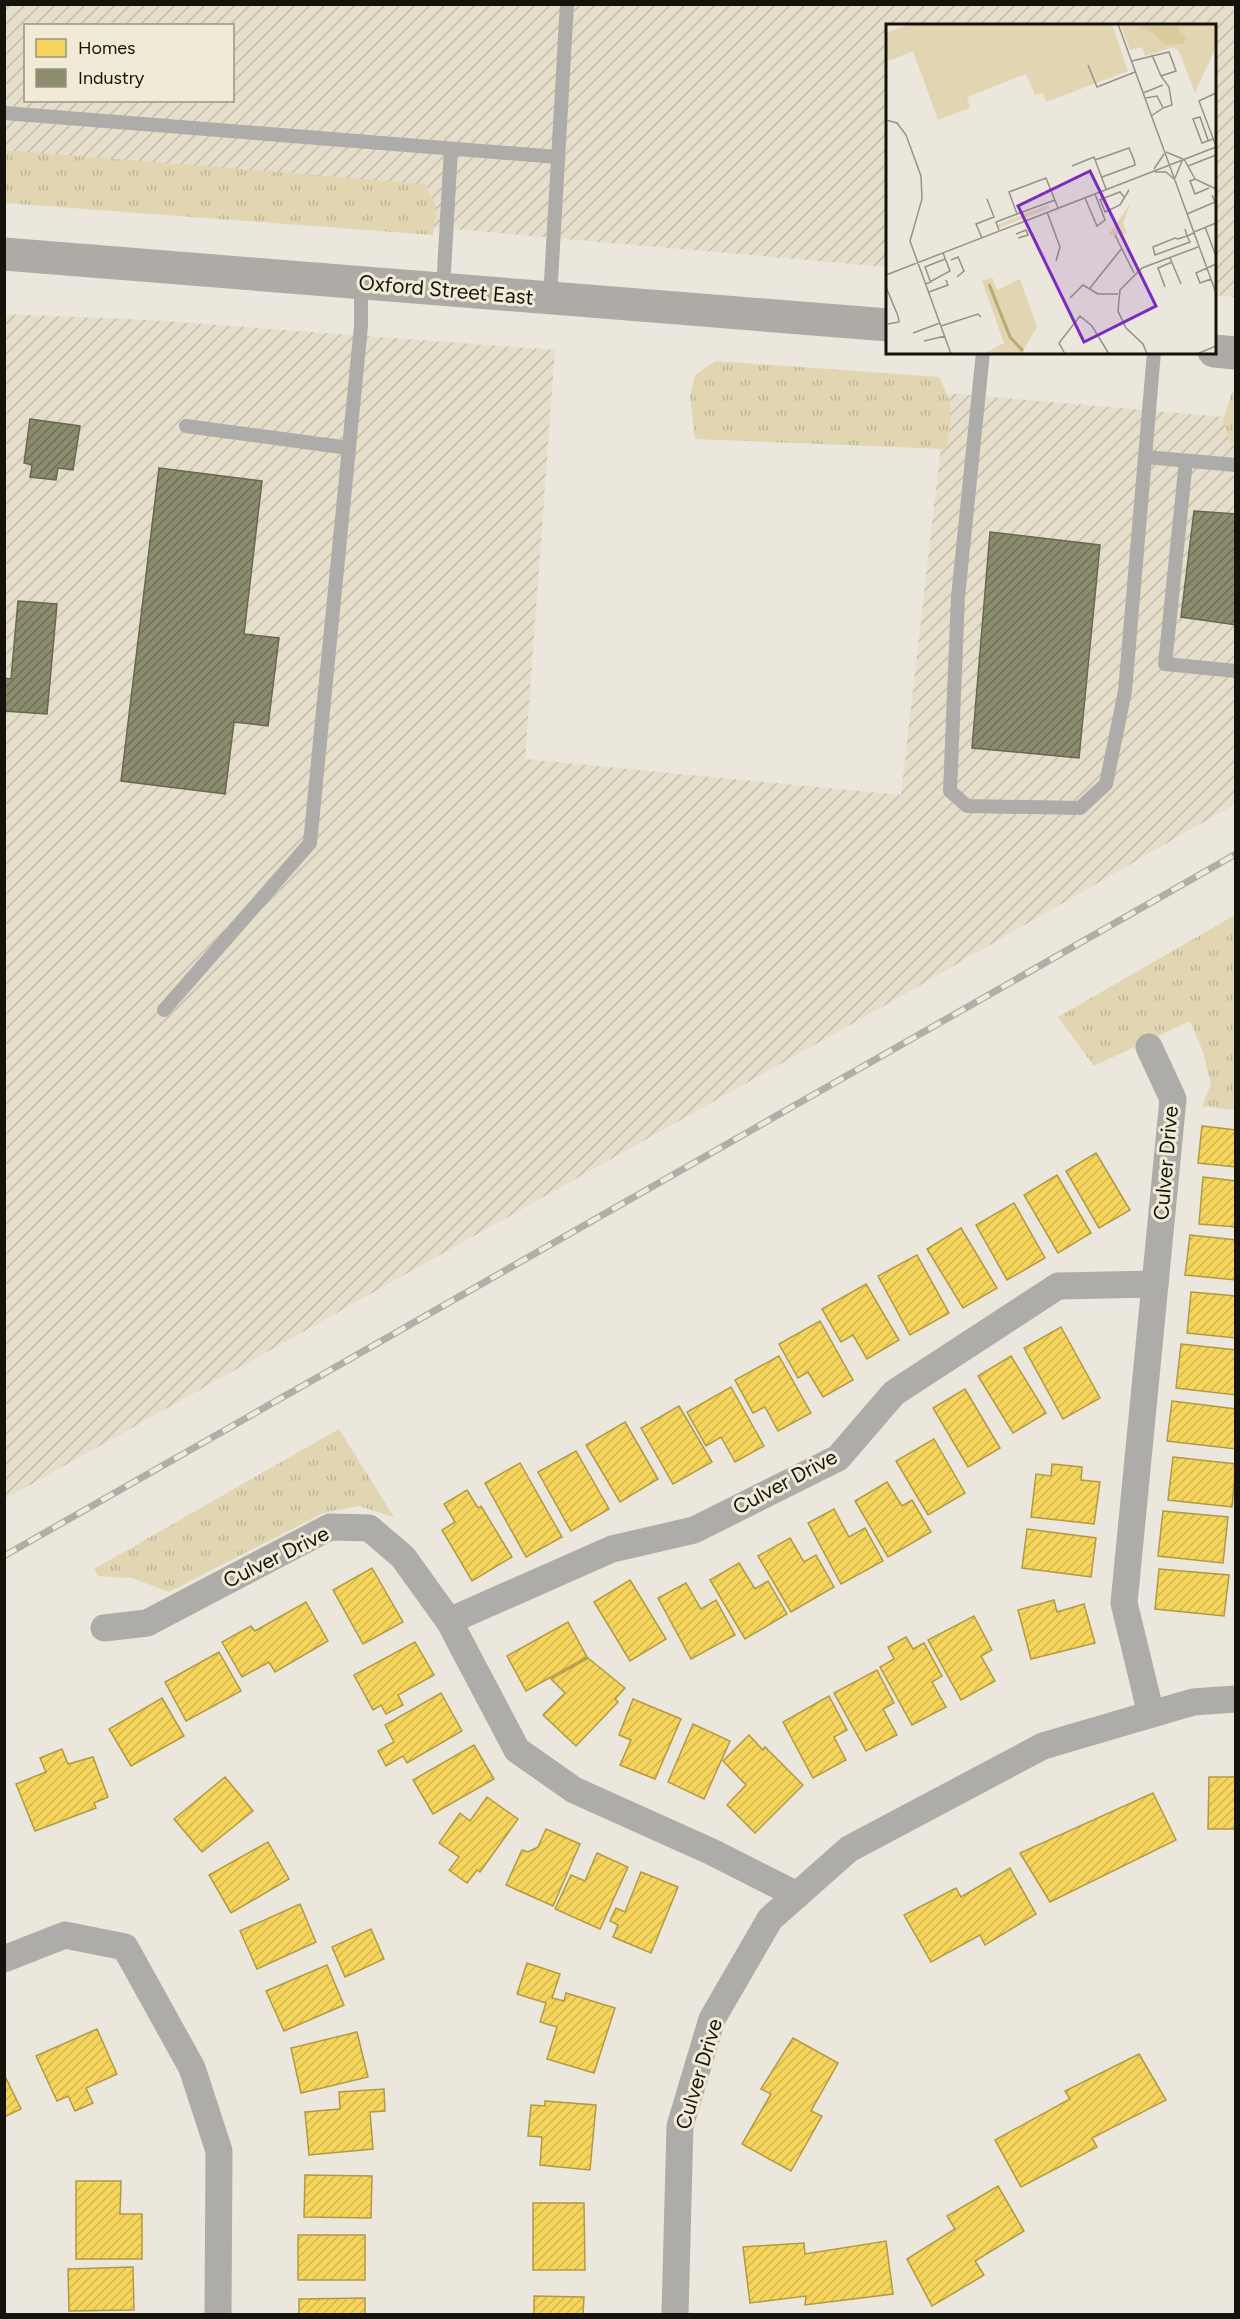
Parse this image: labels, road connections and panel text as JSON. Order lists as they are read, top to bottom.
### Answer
{
  "streets": {
    "main road": ["Oxford Street East"],
    "street": ["Culver Drive"]
  },
  "legend": ["Homes", "Industry"]
}
